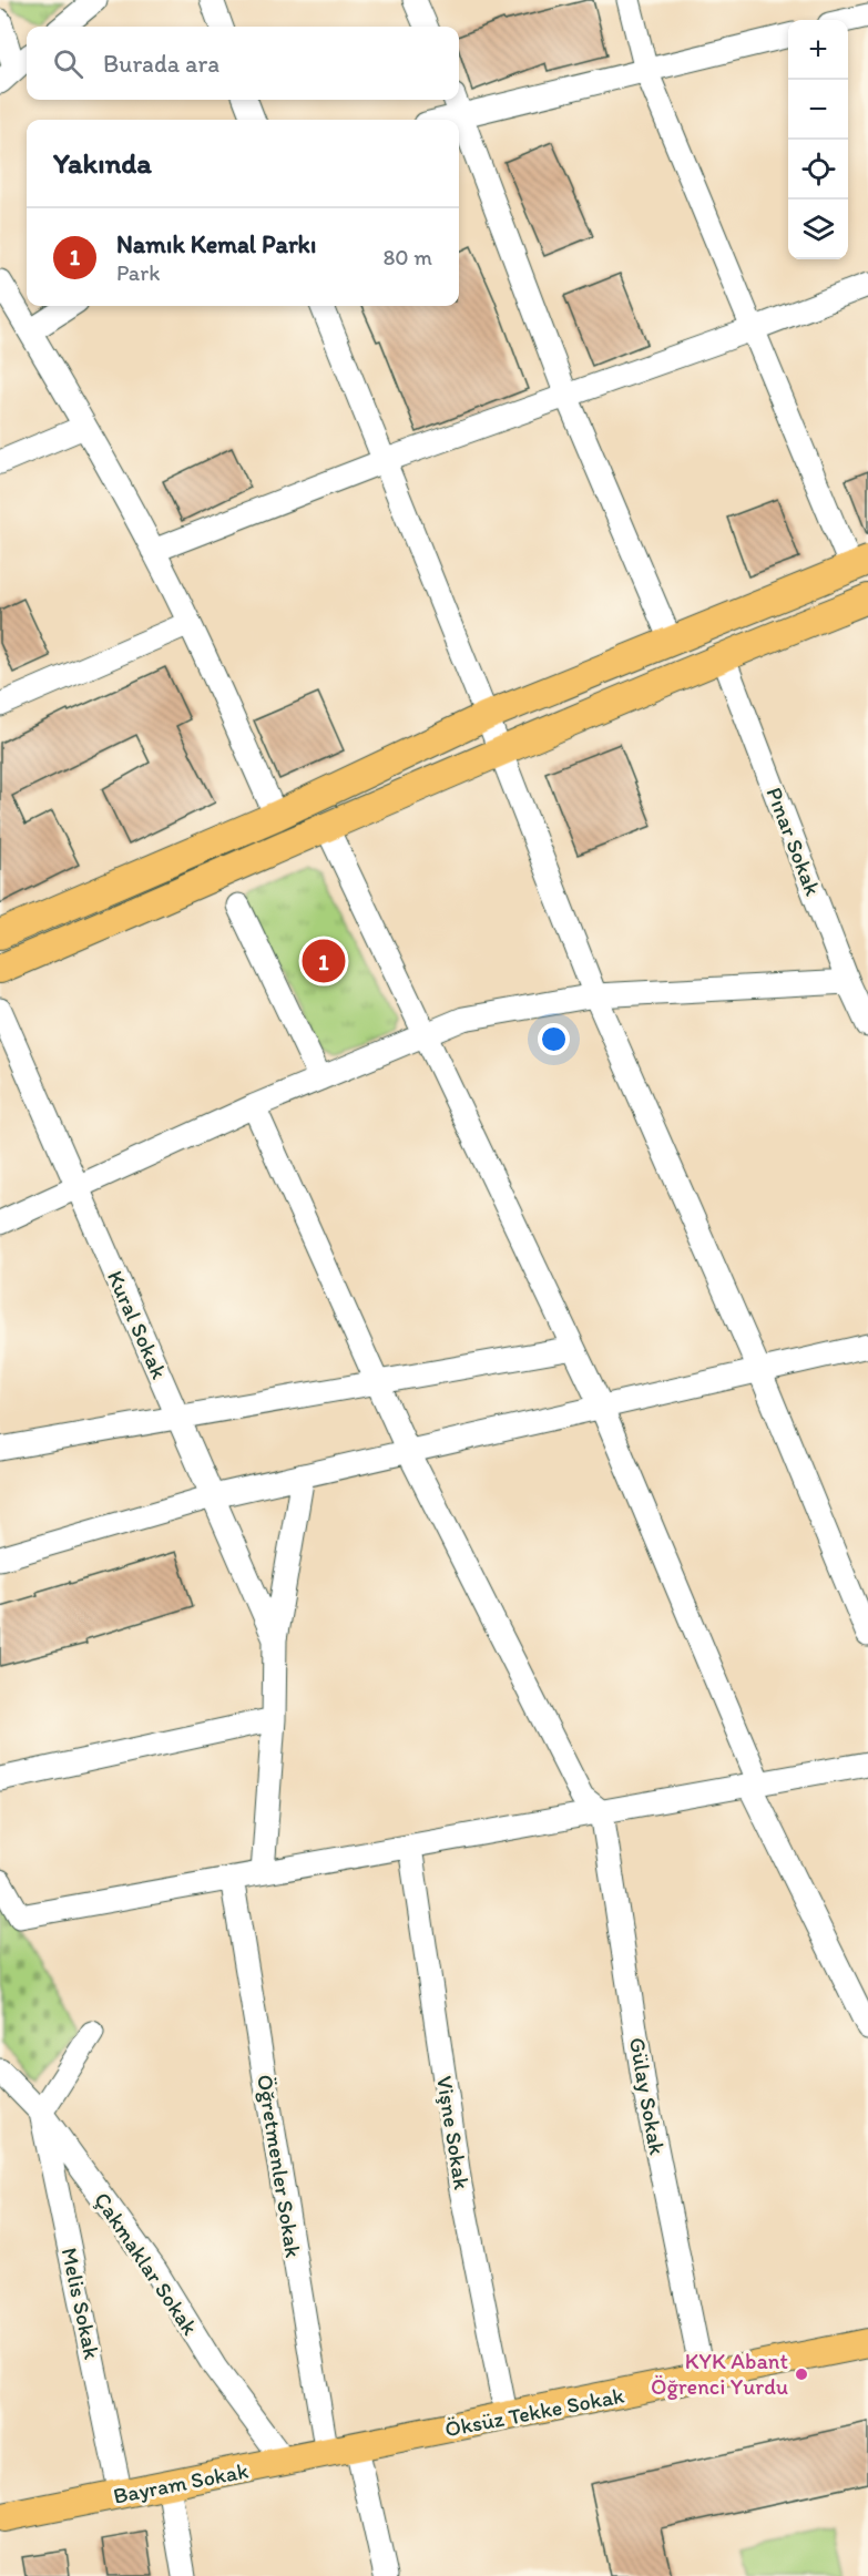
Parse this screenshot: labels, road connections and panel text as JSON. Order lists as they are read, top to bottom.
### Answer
{
  "streets": {
    "main road": ["Öksüz Tekke Sokak", "Bayram Sokak"],
    "street": [
      "Pınar Sokak",
      "Kural Sokak",
      "Gülay Sokak",
      "Vişne Sokak",
      "Öğretmenler Sokak",
      "Çakmaklar Sokak",
      "Melis Sokak"
    ]
  },
  "crossings": [
    ["Gülay Sokak", "Öksüz Tekke Sokak"],
    ["Vişne Sokak", "Öksüz Tekke Sokak"],
    ["Öğretmenler Sokak", "Bayram Sokak"],
    ["Çakmaklar Sokak", "Melis Sokak"],
    ["Çakmaklar Sokak", "Bayram Sokak"],
    ["Melis Sokak", "Bayram Sokak"],
    ["Öksüz Tekke Sokak", "Bayram Sokak"]
  ],
  "places": ["KYK Abant Öğrenci Yurdu"],
  "page": {
    "map_buttons": ["+", "−"],
    "search": "Burada ara",
    "heading": "Yakında",
    "list": [
      {
        "mark": "1",
        "name": "Namık Kemal Parkı",
        "note": "Park",
        "value": "80 m"
      }
    ],
    "pins": "1"
  }
}
